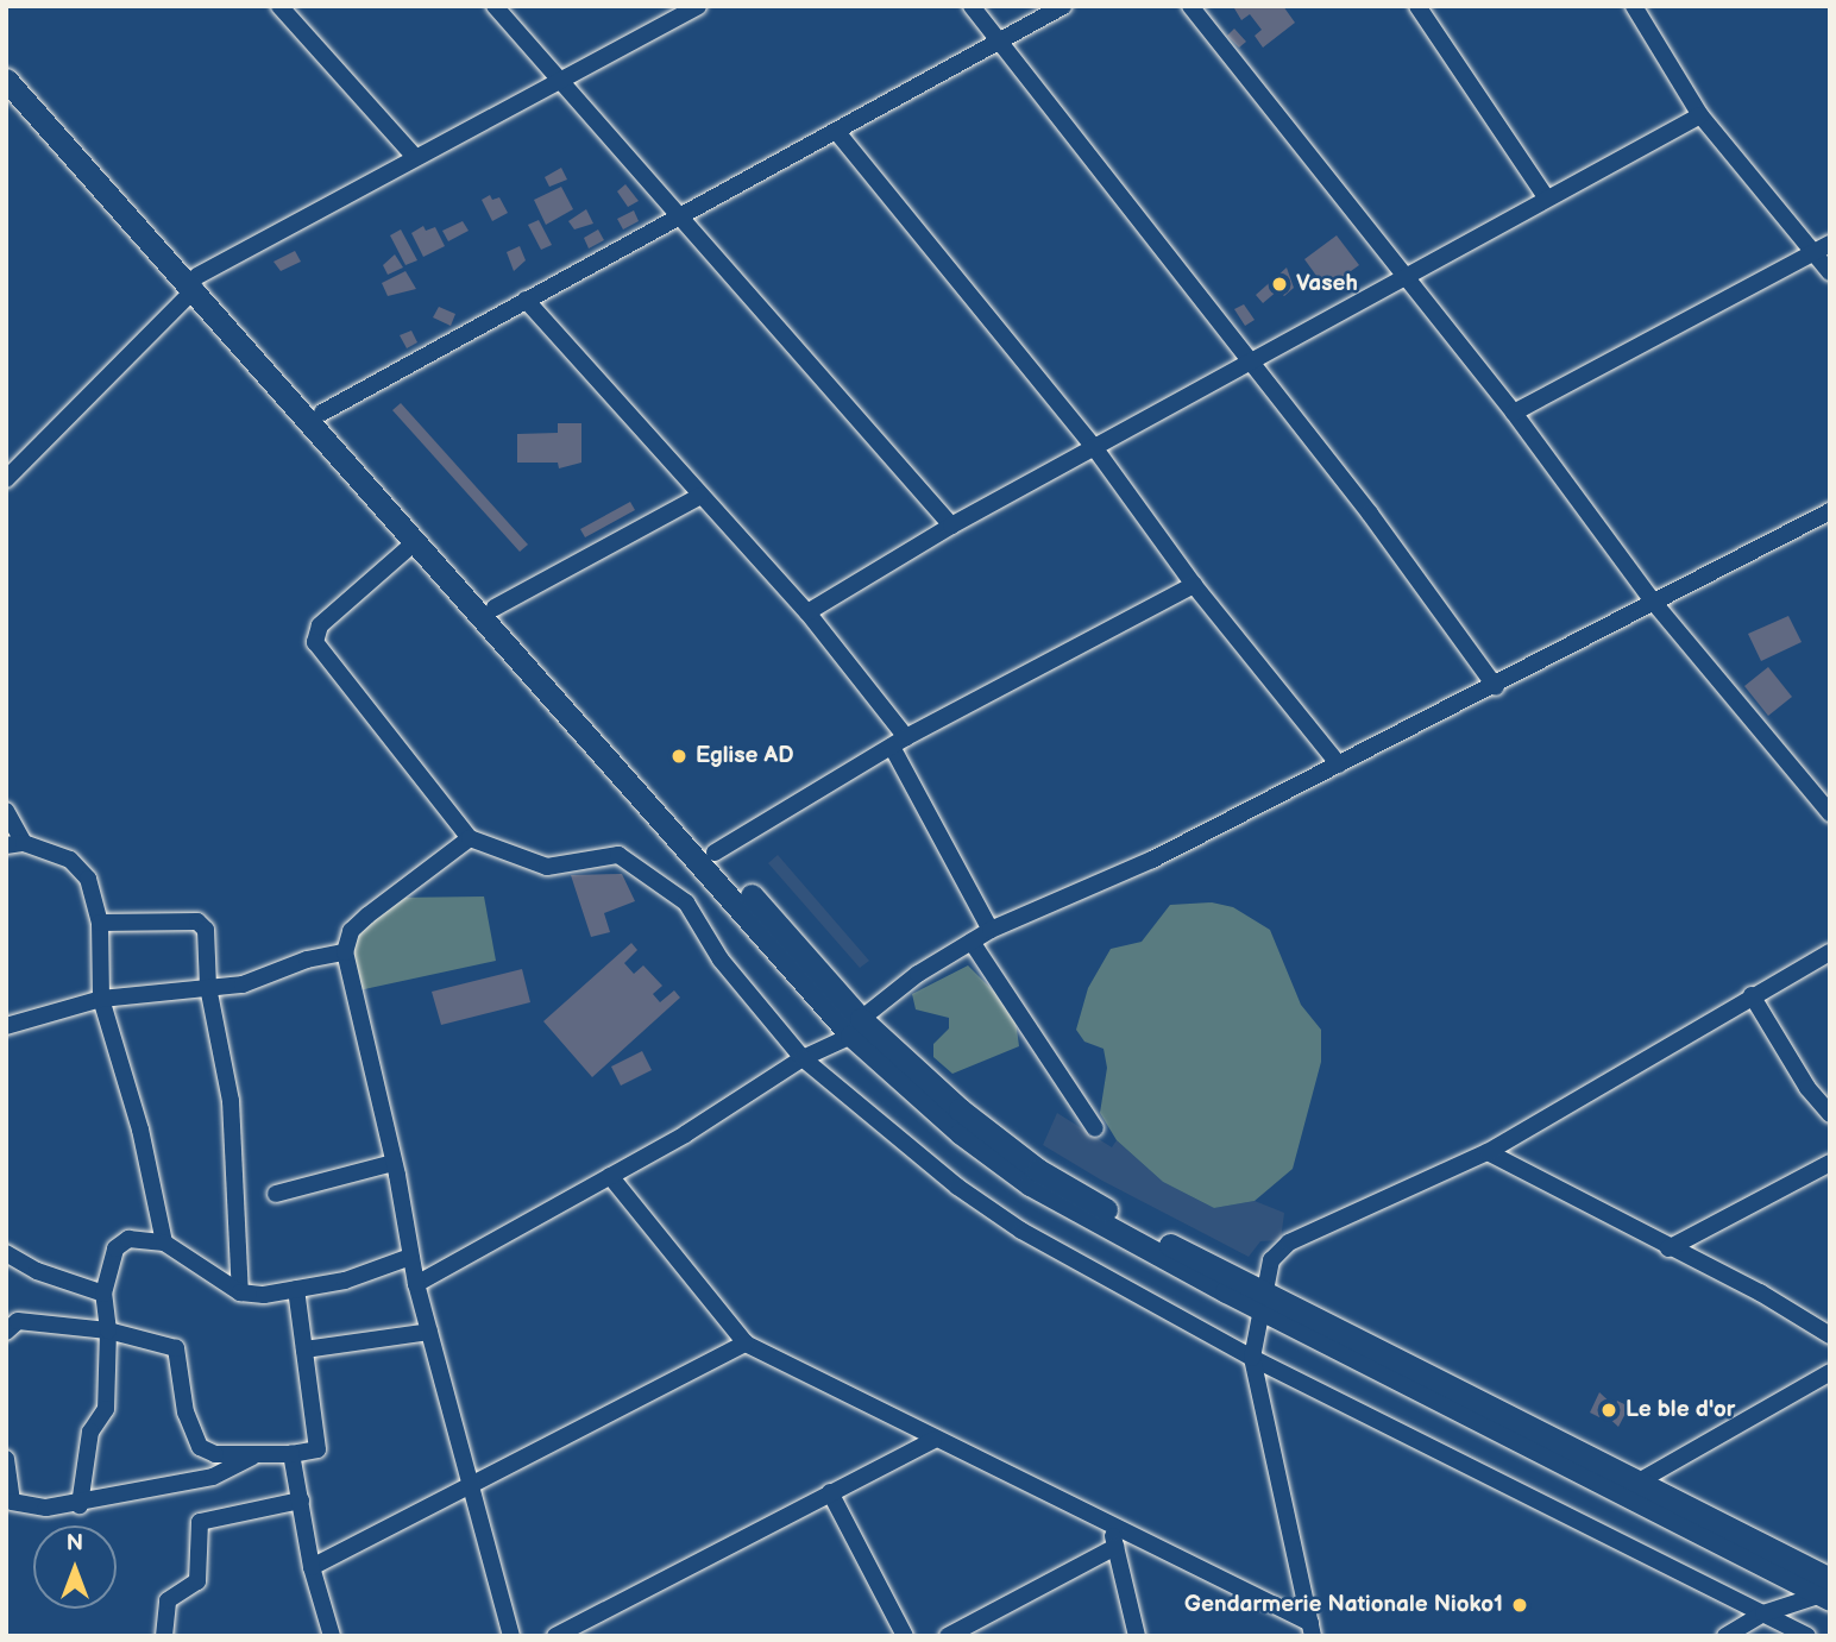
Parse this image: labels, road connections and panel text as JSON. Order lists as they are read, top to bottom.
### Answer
{
  "places": [
    "Vaseh",
    "Eglise AD",
    "Le ble d'or",
    "Gendarmerie Nationale Nioko1"
  ],
  "north": "top"
}
